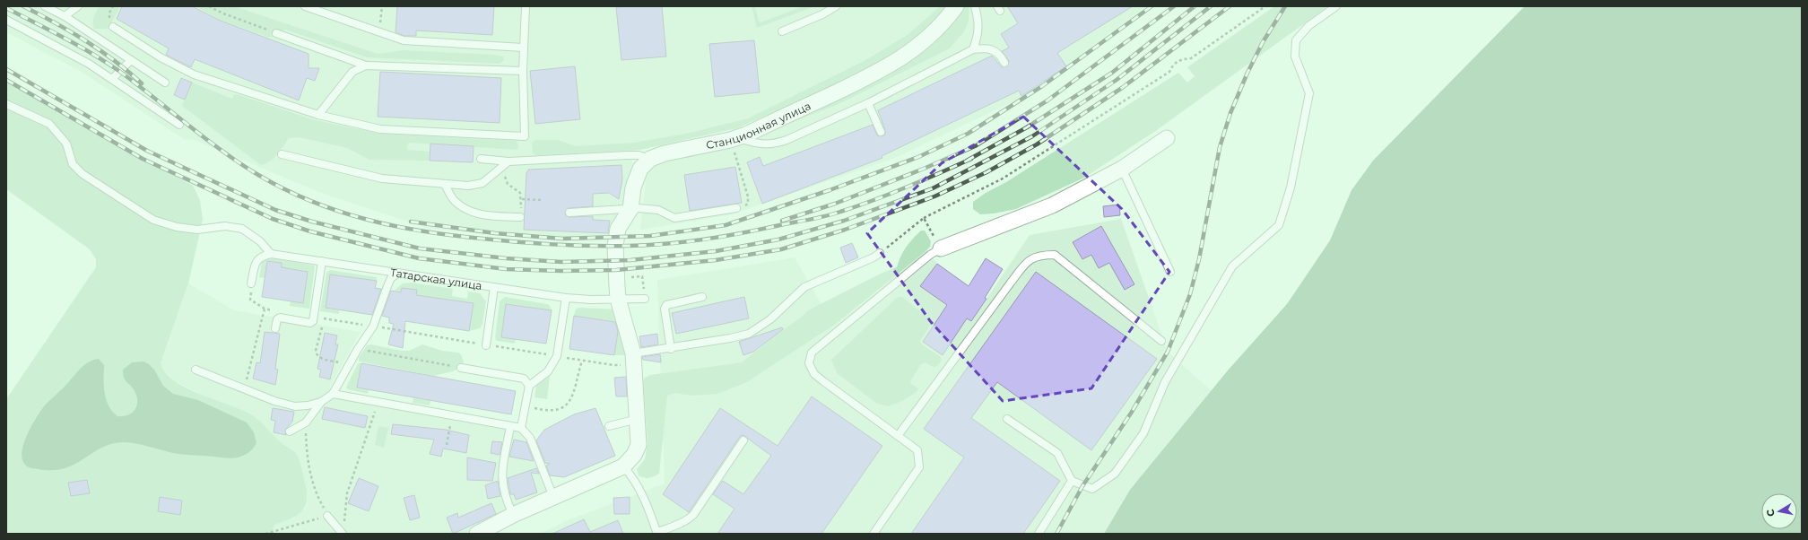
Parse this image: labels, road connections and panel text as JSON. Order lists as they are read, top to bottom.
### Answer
{
  "streets": {
    "street": ["Станционная улица"],
    "lane": ["Татарская улица"]
  },
  "north": "left"
}
